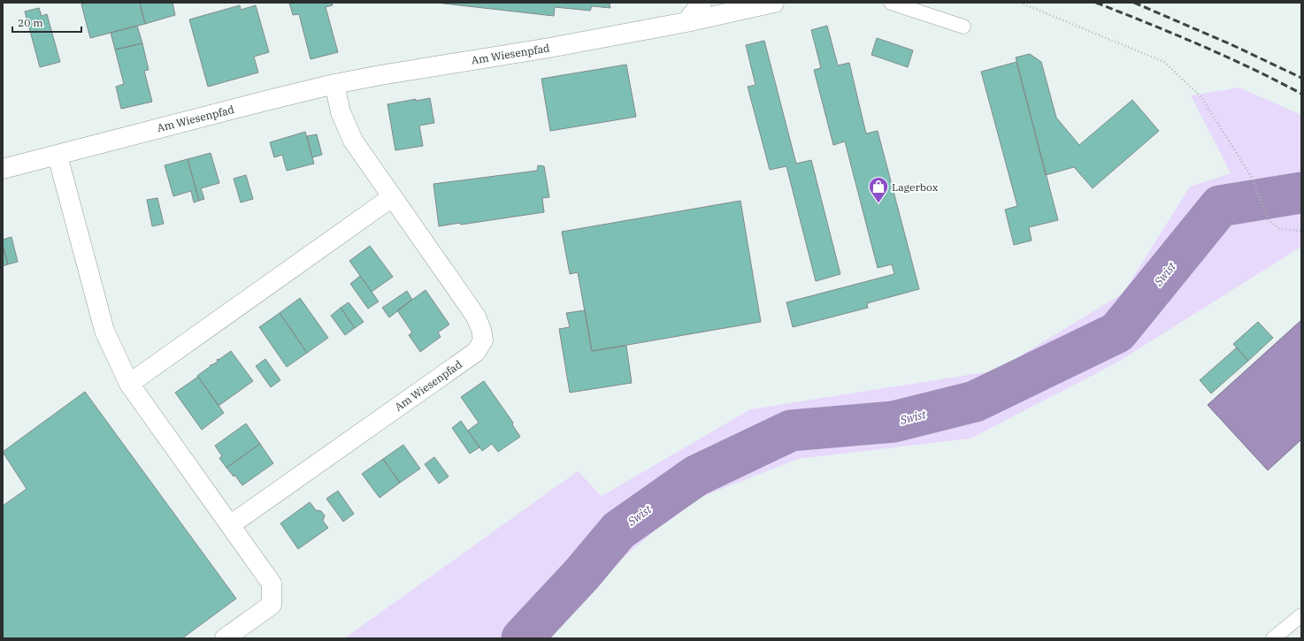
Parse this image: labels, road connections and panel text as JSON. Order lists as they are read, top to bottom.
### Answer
{
  "streets": {
    "street": ["Am Wiesenpfad"]
  },
  "water": ["Swist"],
  "places": {
    "shop": ["Lagerbox"]
  },
  "scale_bar": "20 m"
}
